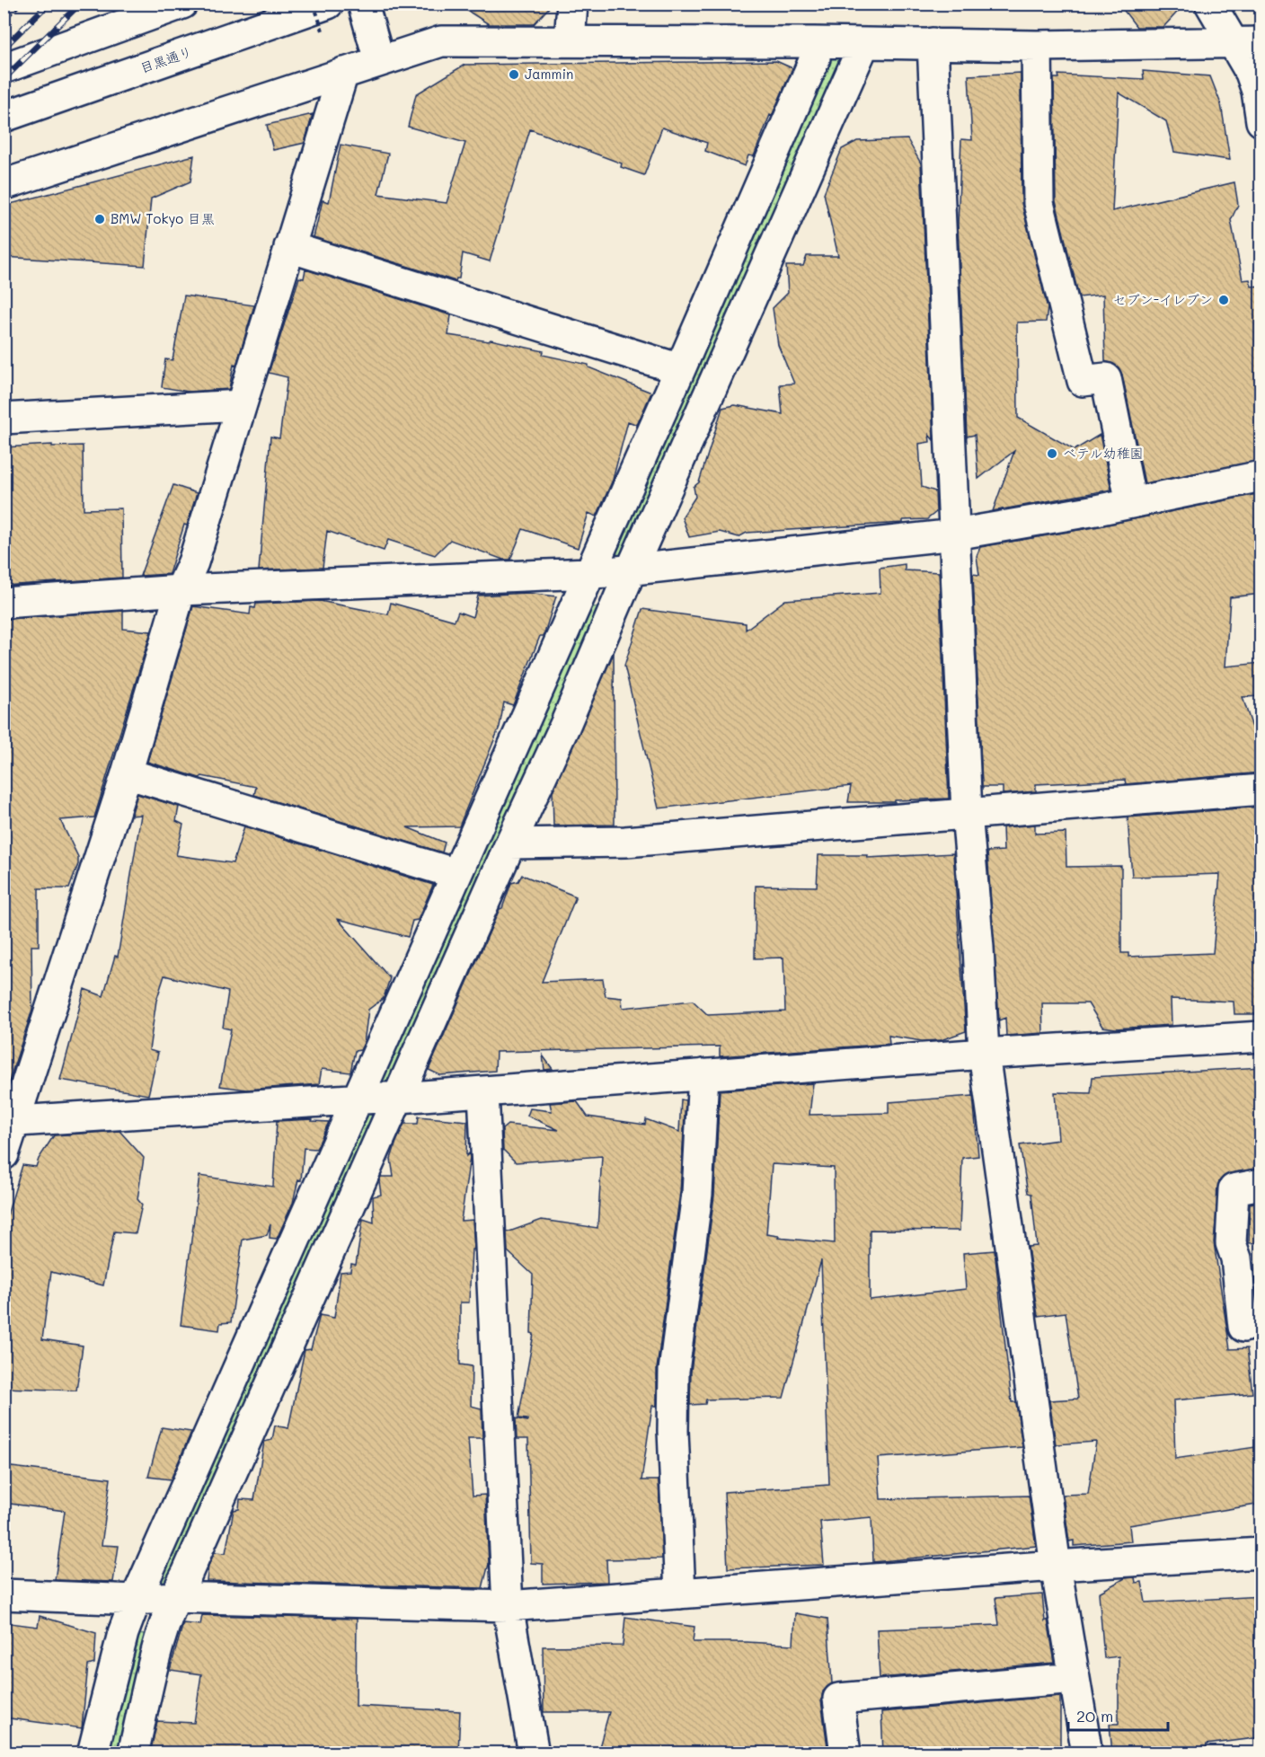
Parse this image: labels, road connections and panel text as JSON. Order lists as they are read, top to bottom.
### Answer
{
  "streets": {
    "street": ["目黒通り"]
  },
  "places": [
    "Jammin",
    "BMW Tokyo 目黒",
    "セブン-イレブン",
    "ベテル幼稚園"
  ],
  "scale_bar": "20 m"
}
